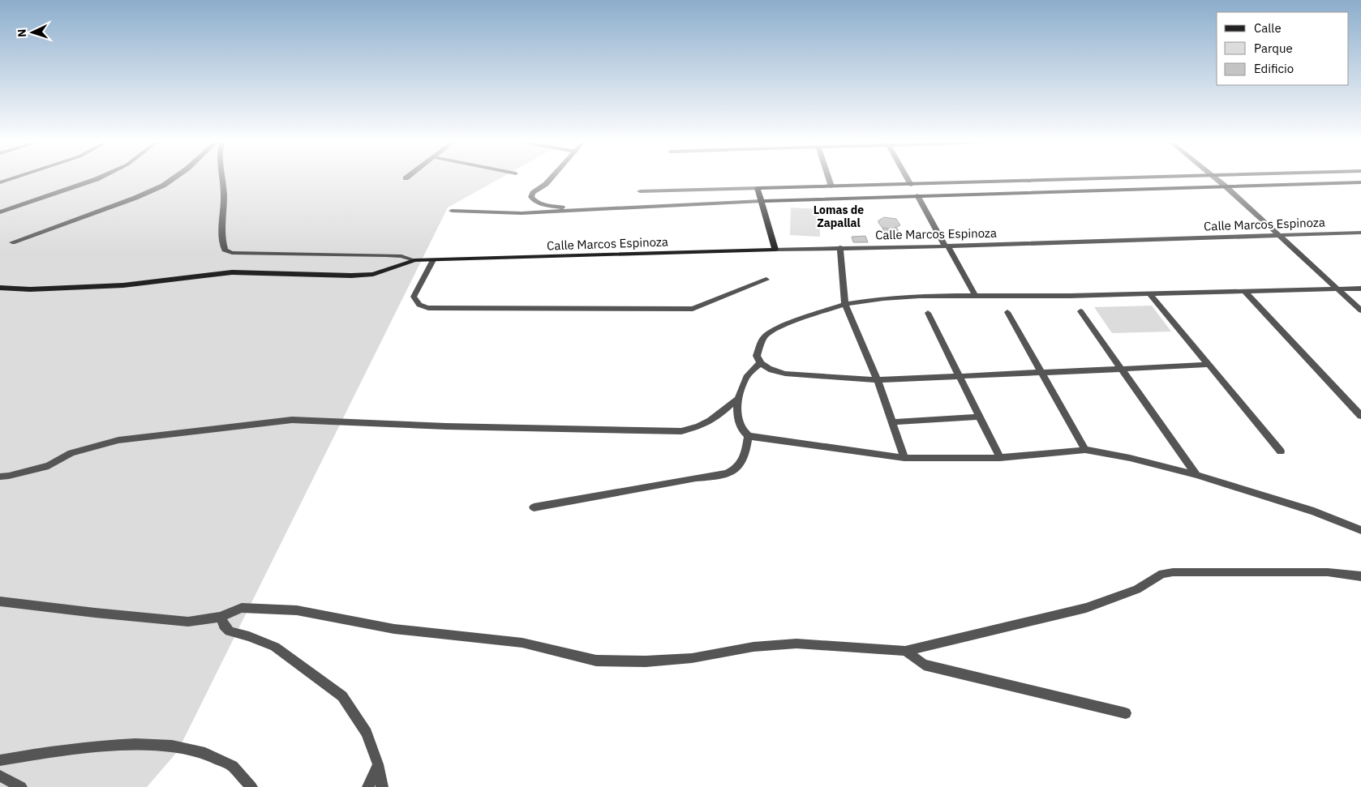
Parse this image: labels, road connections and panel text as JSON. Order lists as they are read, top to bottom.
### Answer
{
  "streets": {
    "street": ["Calle Marcos Espinoza"]
  },
  "districts": ["Lomas de Zapallal"],
  "legend": ["Calle", "Parque", "Edificio"],
  "north": "left"
}
